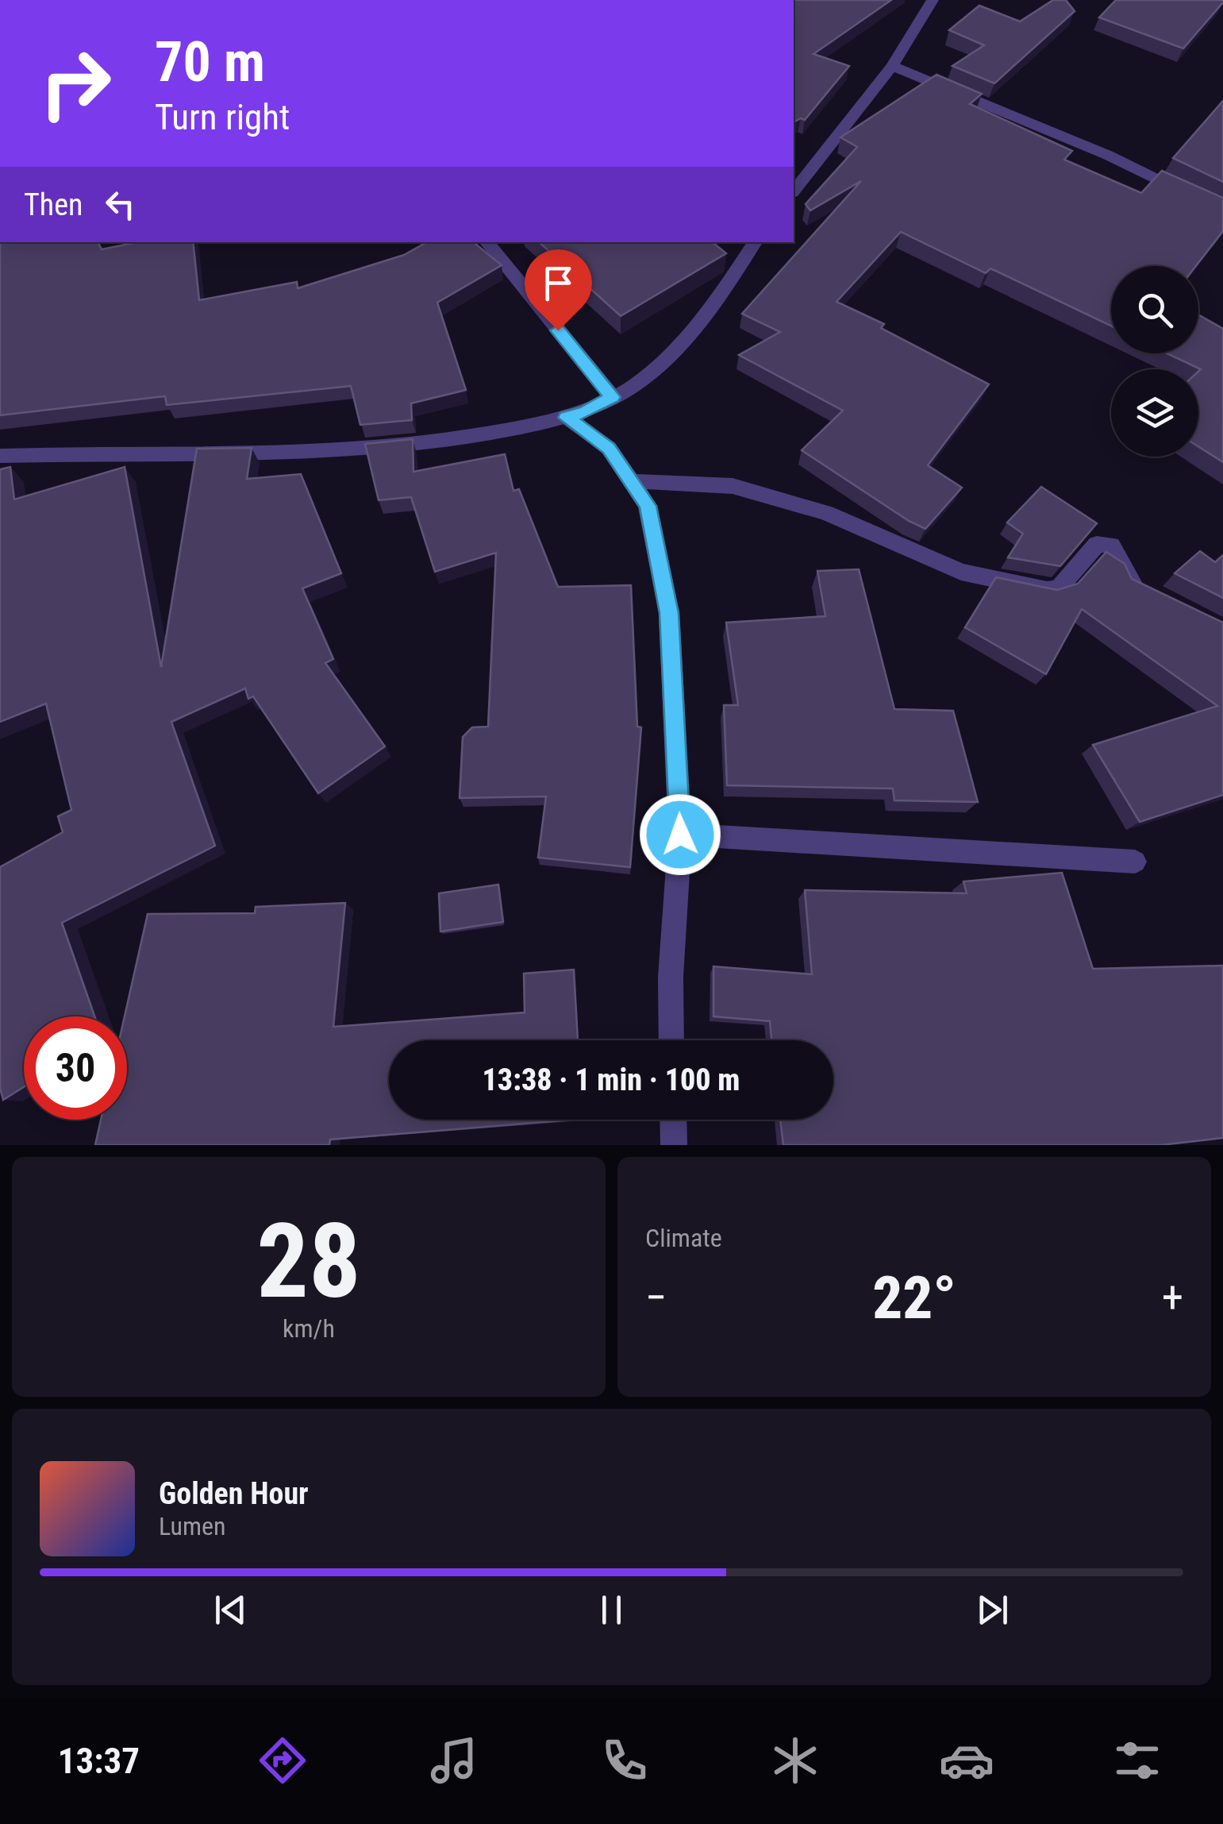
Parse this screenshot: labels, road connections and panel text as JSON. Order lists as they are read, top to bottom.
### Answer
{
  "page": {
    "turn": ["70 m", "Turn right"],
    "then": "Then",
    "limit": "30",
    "trip": "13:38 · 1 min · 100 m",
    "tile": [
      ["28", "km/h"],
      "Climate"
    ],
    "heat": ["−", "22°", "+"],
    "song": ["Golden Hour", "Lumen"],
    "tabs": "13:37"
  }
}
